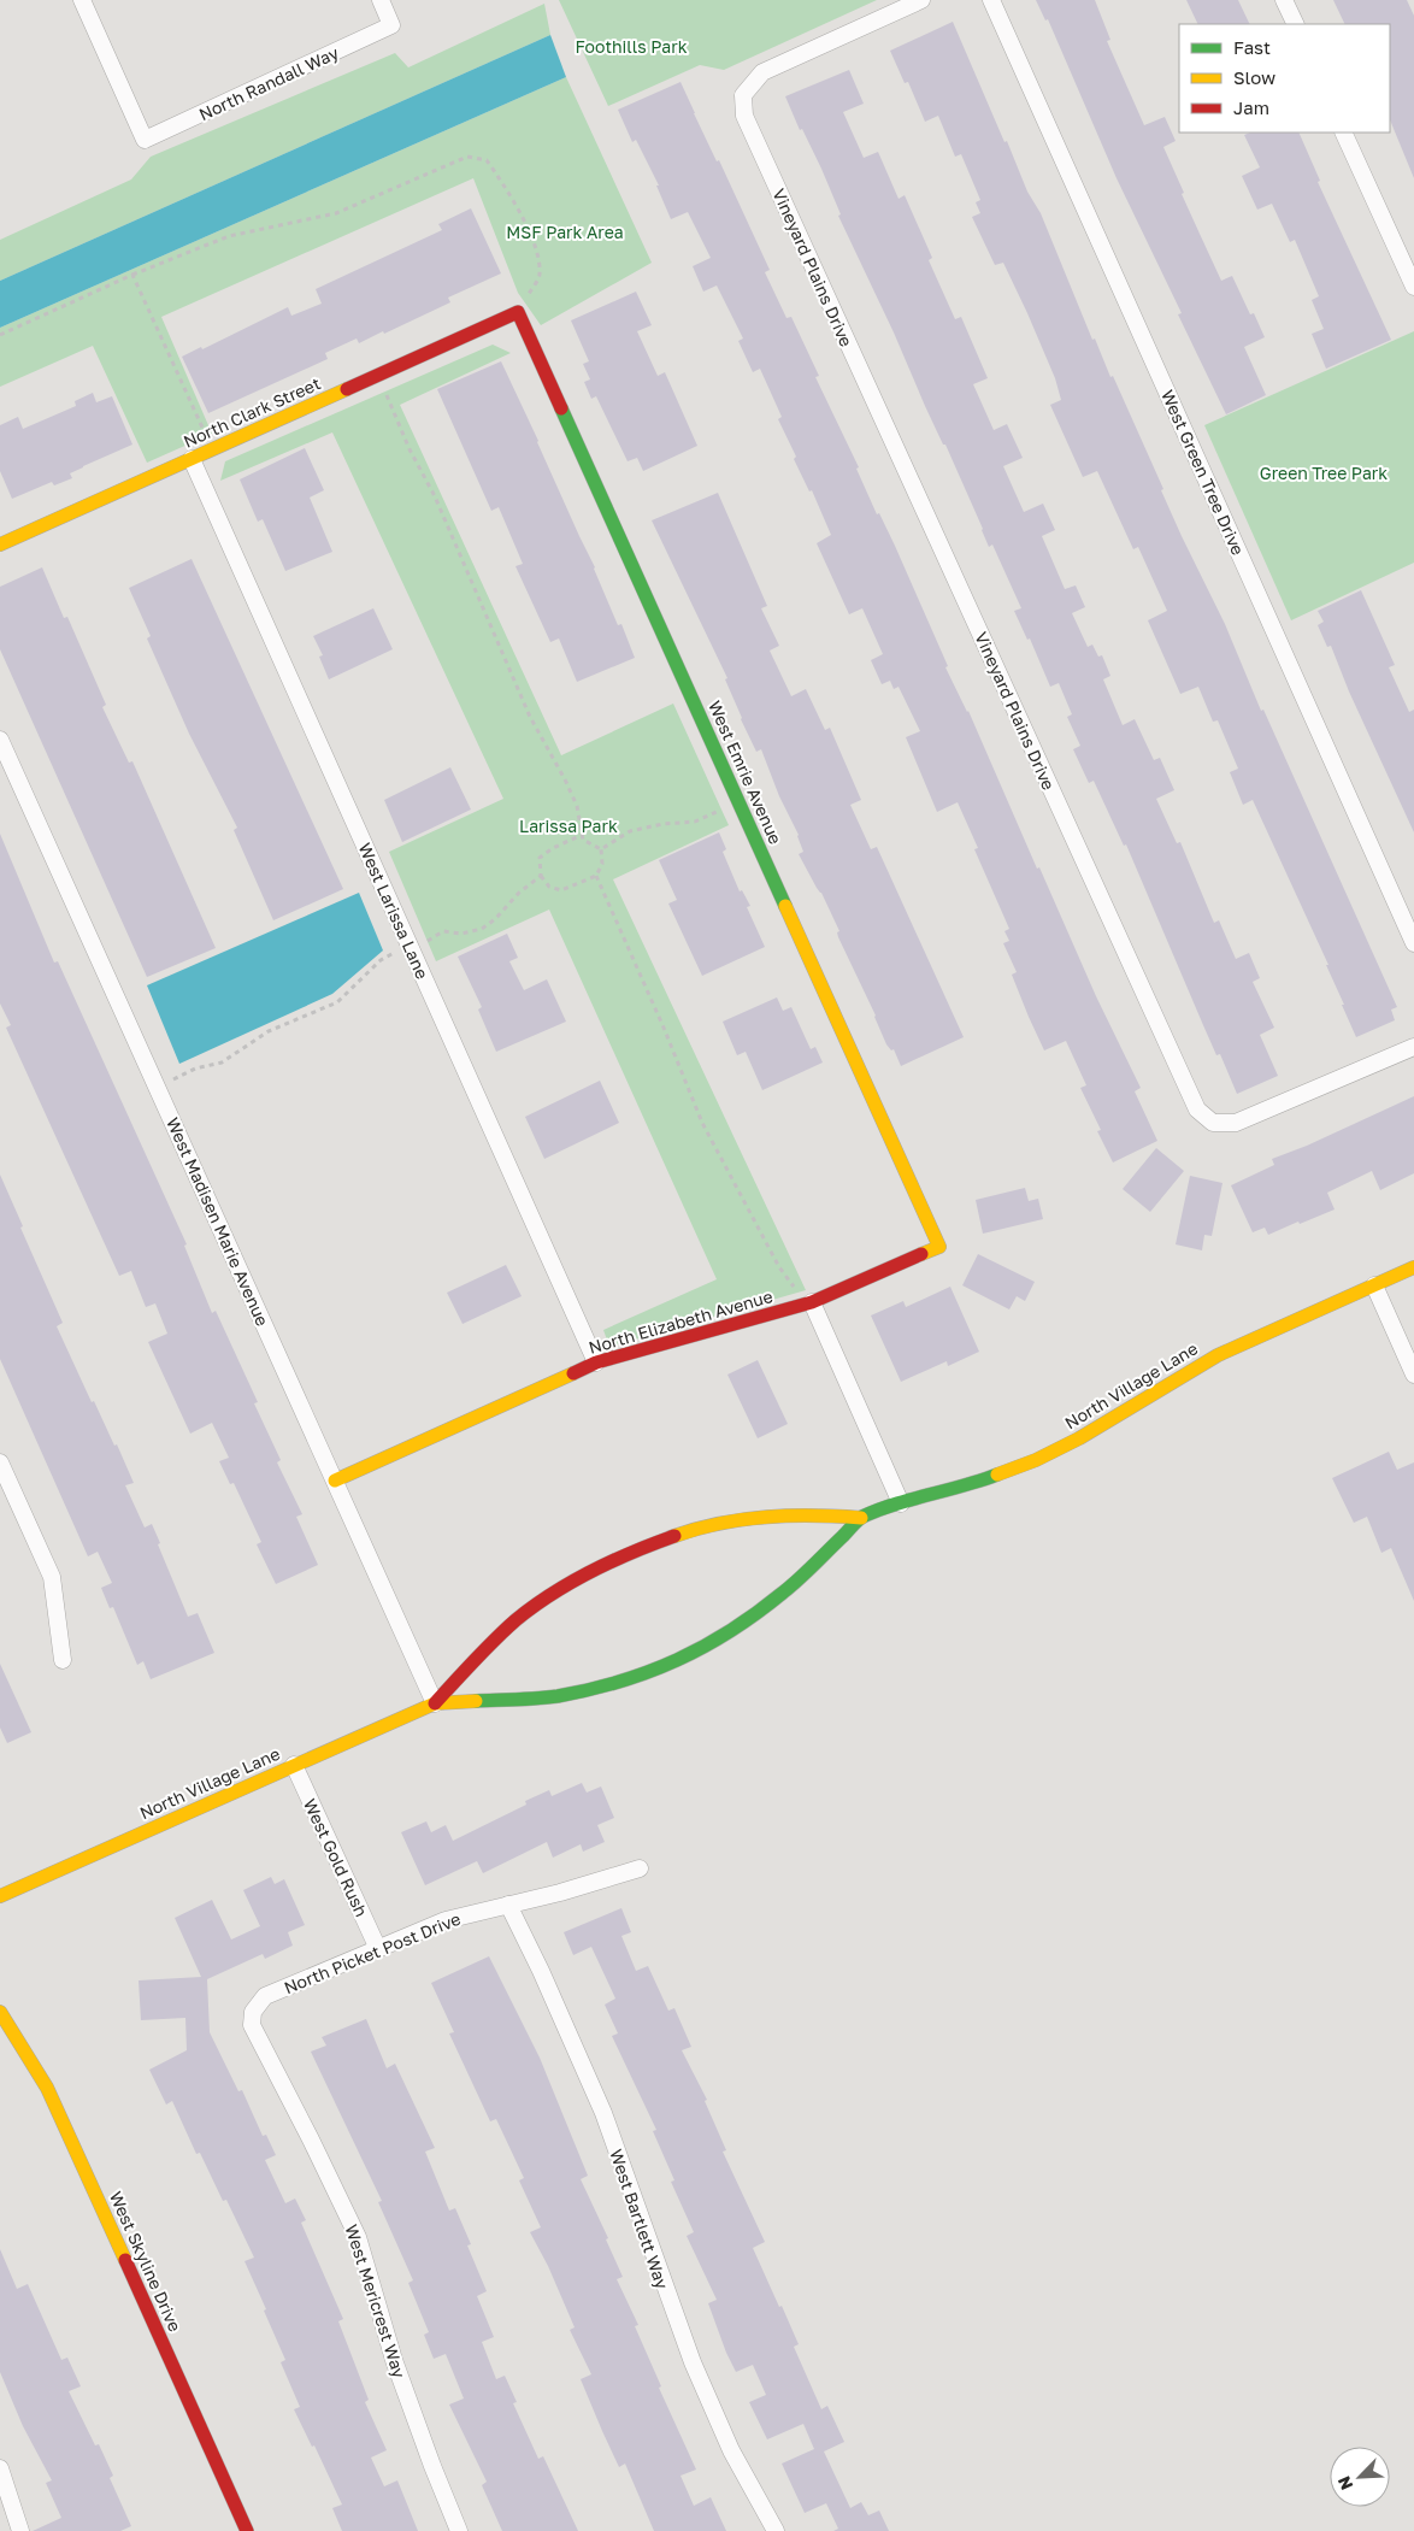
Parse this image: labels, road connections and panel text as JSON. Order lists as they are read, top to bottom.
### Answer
{
  "streets": {
    "street": [
      "North Randall Way",
      "Vineyard Plains Drive",
      "North Clark Street",
      "West Green Tree Drive",
      "West Emrie Avenue",
      "West Larissa Lane",
      "West Madisen Marie Avenue",
      "North Elizabeth Avenue",
      "North Village Lane",
      "West Gold Rush",
      "North Picket Post Drive",
      "West Bartlett Way",
      "West Skyline Drive",
      "West Mericrest Way"
    ]
  },
  "crossings": [
    ["North Clark Street", "West Emrie Avenue"],
    ["North Clark Street", "West Larissa Lane"],
    ["West Emrie Avenue", "North Elizabeth Avenue"],
    ["West Larissa Lane", "North Elizabeth Avenue"],
    ["West Madisen Marie Avenue", "North Elizabeth Avenue"],
    ["West Madisen Marie Avenue", "North Village Lane"],
    ["North Village Lane", "West Gold Rush"],
    ["West Gold Rush", "North Picket Post Drive"],
    ["North Picket Post Drive", "West Bartlett Way"],
    ["North Picket Post Drive", "West Mericrest Way"]
  ],
  "parks": [
    "Foothills Park",
    "MSF Park Area",
    "Green Tree Park",
    "Larissa Park"
  ],
  "legend": ["Fast", "Slow", "Jam"],
  "north": "bottom left"
}
